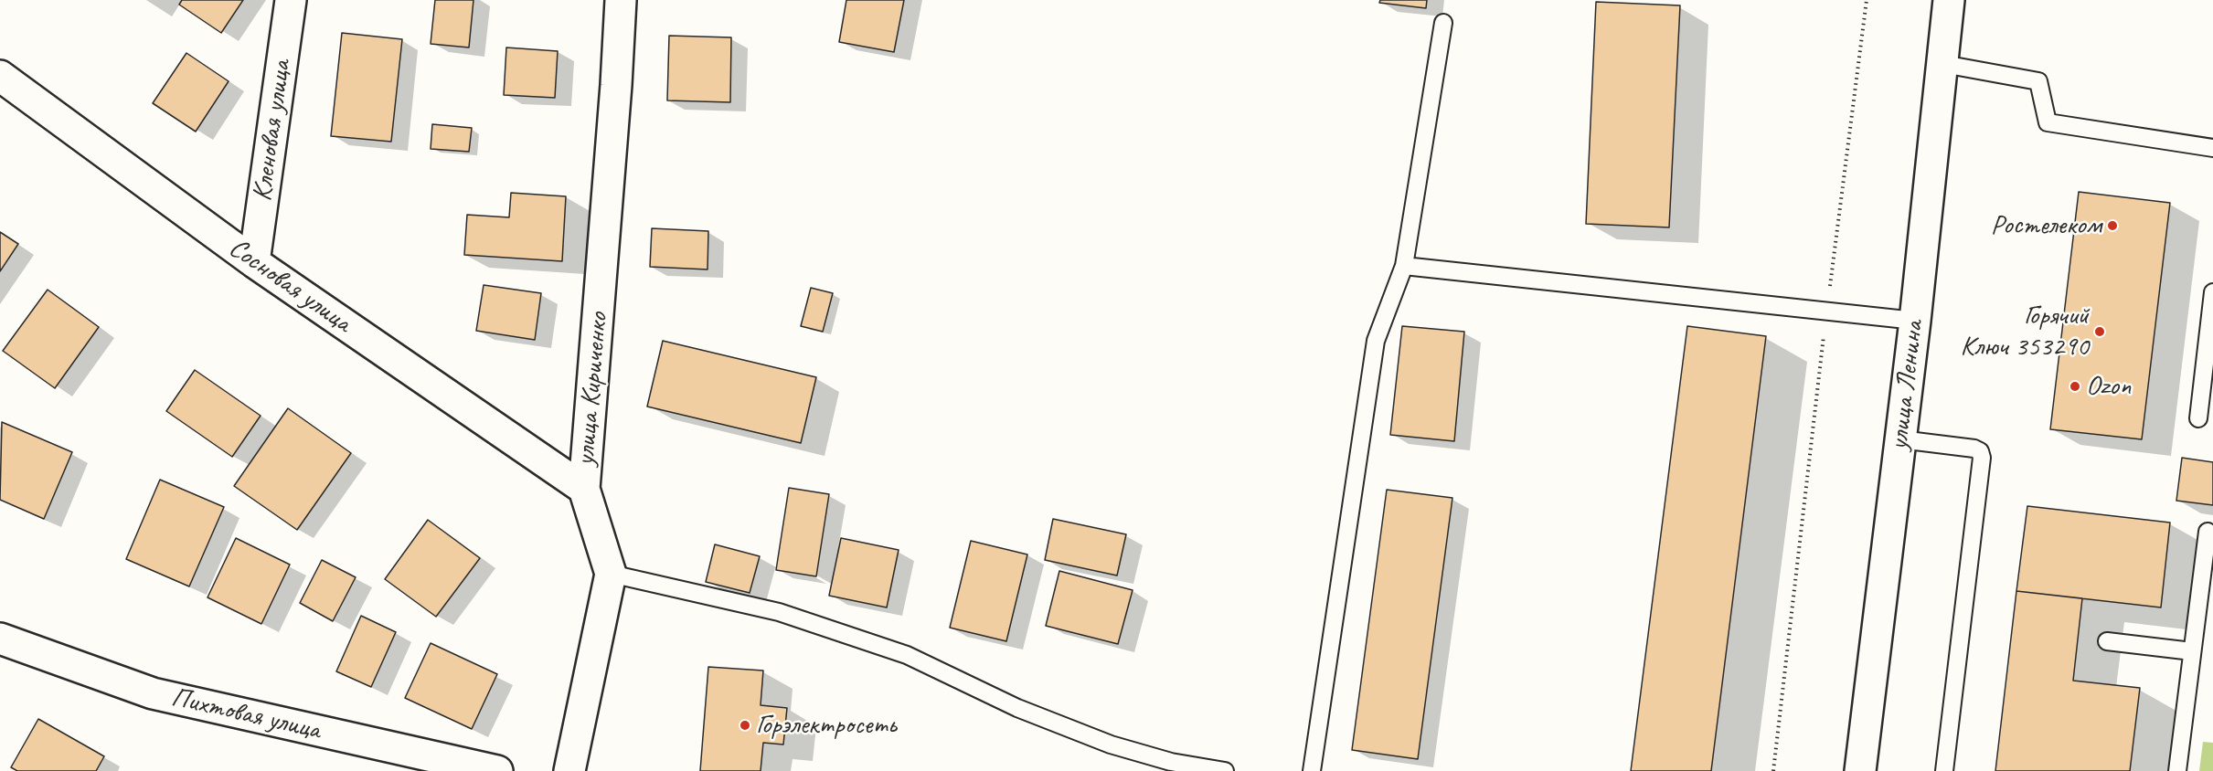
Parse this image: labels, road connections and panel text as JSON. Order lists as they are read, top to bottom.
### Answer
{
  "streets": {
    "street": [
      "Кленовая улица",
      "Сосновая улица",
      "улица Ленина",
      "улица Кириченко",
      "Пихтовая улица"
    ]
  },
  "crossings": [
    ["Кленовая улица", "Сосновая улица"],
    ["Сосновая улица", "улица Кириченко"]
  ],
  "places": [
    "Ростелеком",
    "Горячий Ключ 353290",
    "Ozon",
    "Горэлектросеть"
  ]
}
